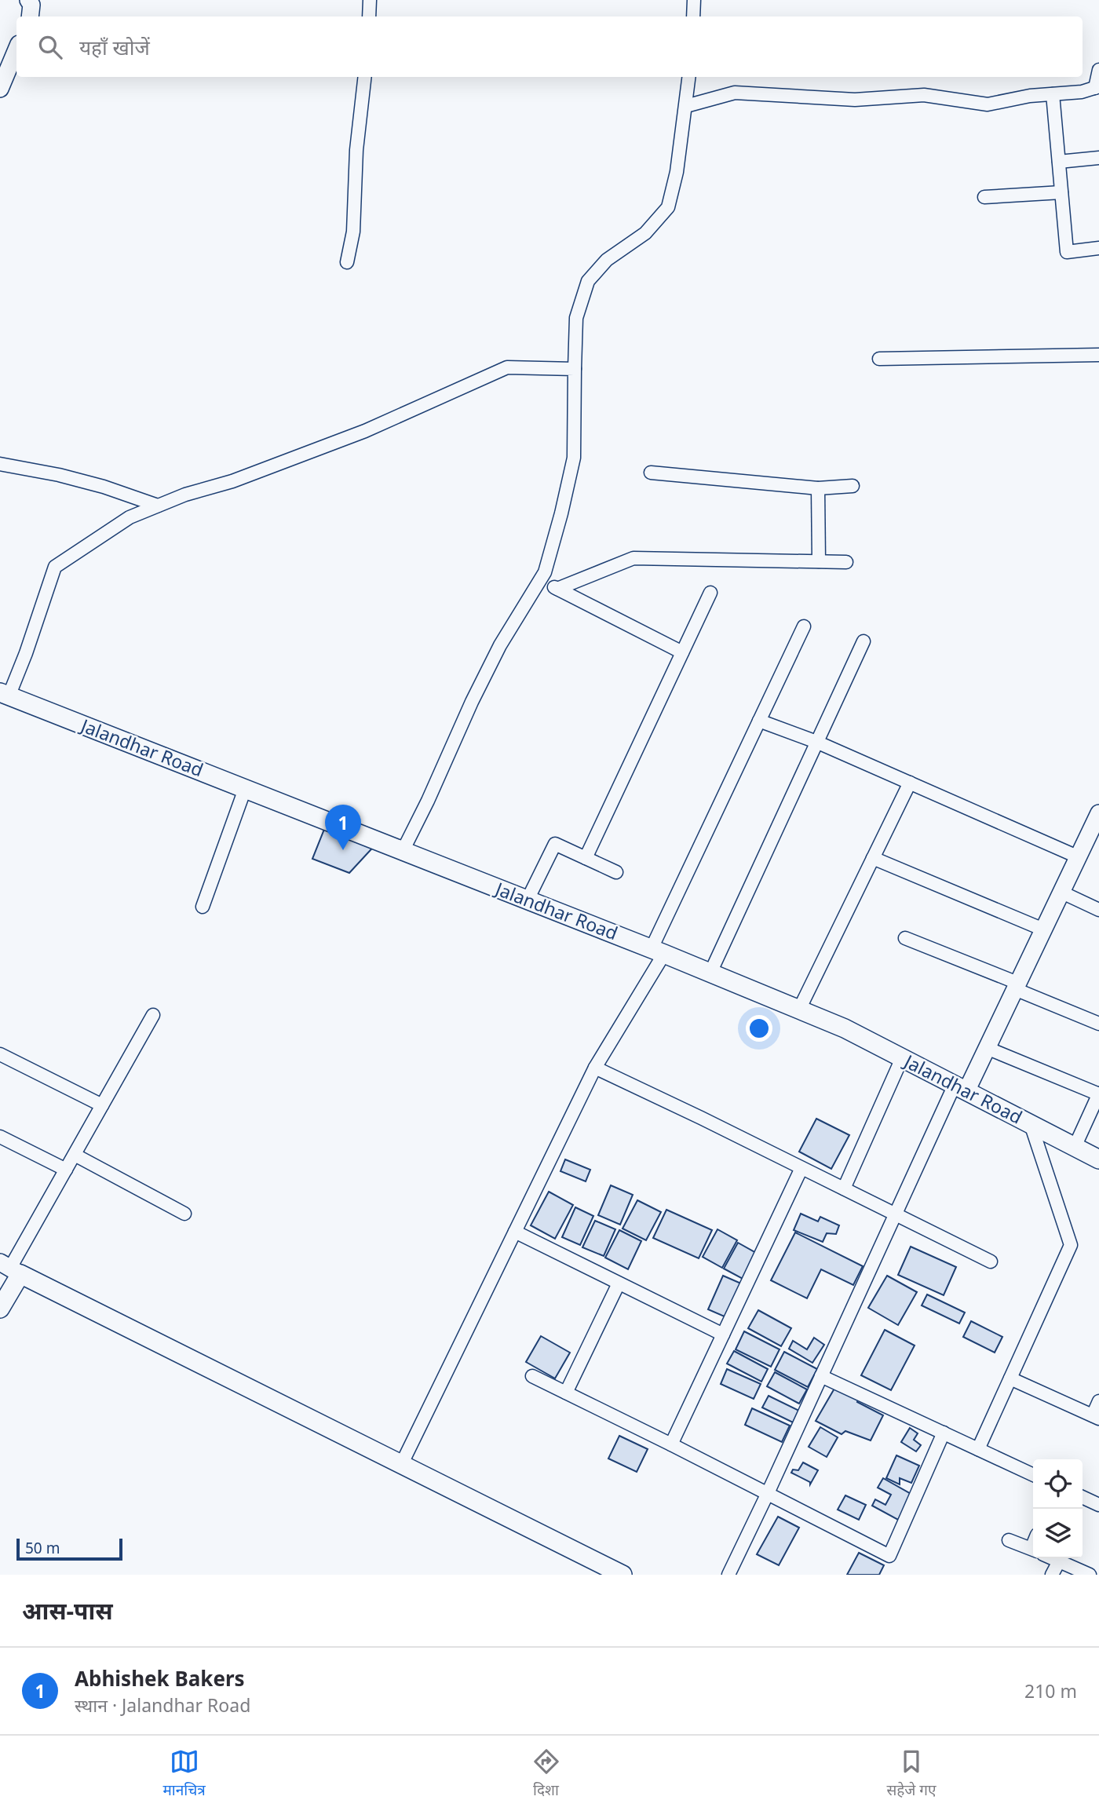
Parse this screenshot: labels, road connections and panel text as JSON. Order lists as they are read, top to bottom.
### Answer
{
  "streets": {
    "main road": ["Jalandhar Road"]
  },
  "scale_bar": "50 m",
  "page": {
    "search": "यहाँ खोजें",
    "pins": "1",
    "scale": "50 m",
    "heading": "आस-पास",
    "list": [
      {
        "mark": "1",
        "name": "Abhishek Bakers",
        "note": "स्थान · Jalandhar Road",
        "value": "210 m"
      }
    ],
    "nav": ["मानचित्र", "दिशा", "सहेजे गए"]
  }
}
